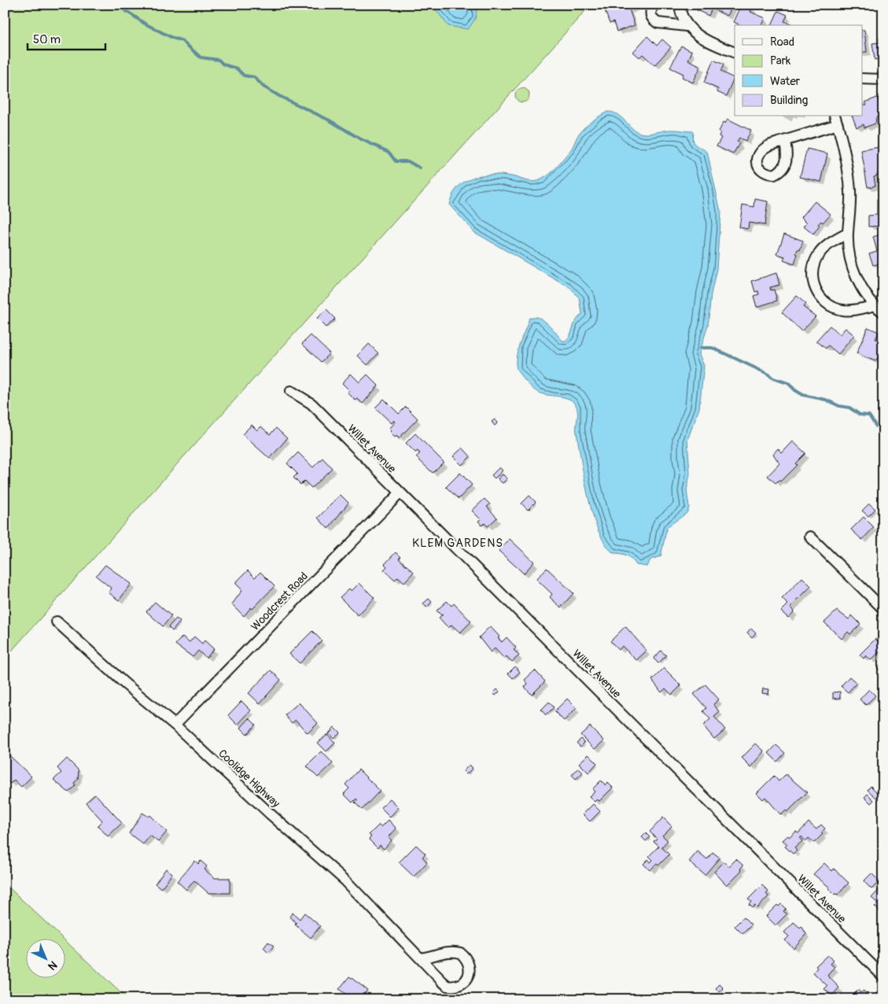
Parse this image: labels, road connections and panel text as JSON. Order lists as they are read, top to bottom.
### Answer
{
  "streets": {
    "street": ["Willet Avenue", "Woodcrest Road", "Coolidge Highway"]
  },
  "crossings": [
    ["Willet Avenue", "Woodcrest Road"],
    ["Woodcrest Road", "Coolidge Highway"]
  ],
  "districts": ["KLEM GARDENS"],
  "legend": [
    "Road",
    "Park",
    "Water",
    "Building"
  ],
  "scale_bar": "50 m",
  "north": "bottom right"
}
